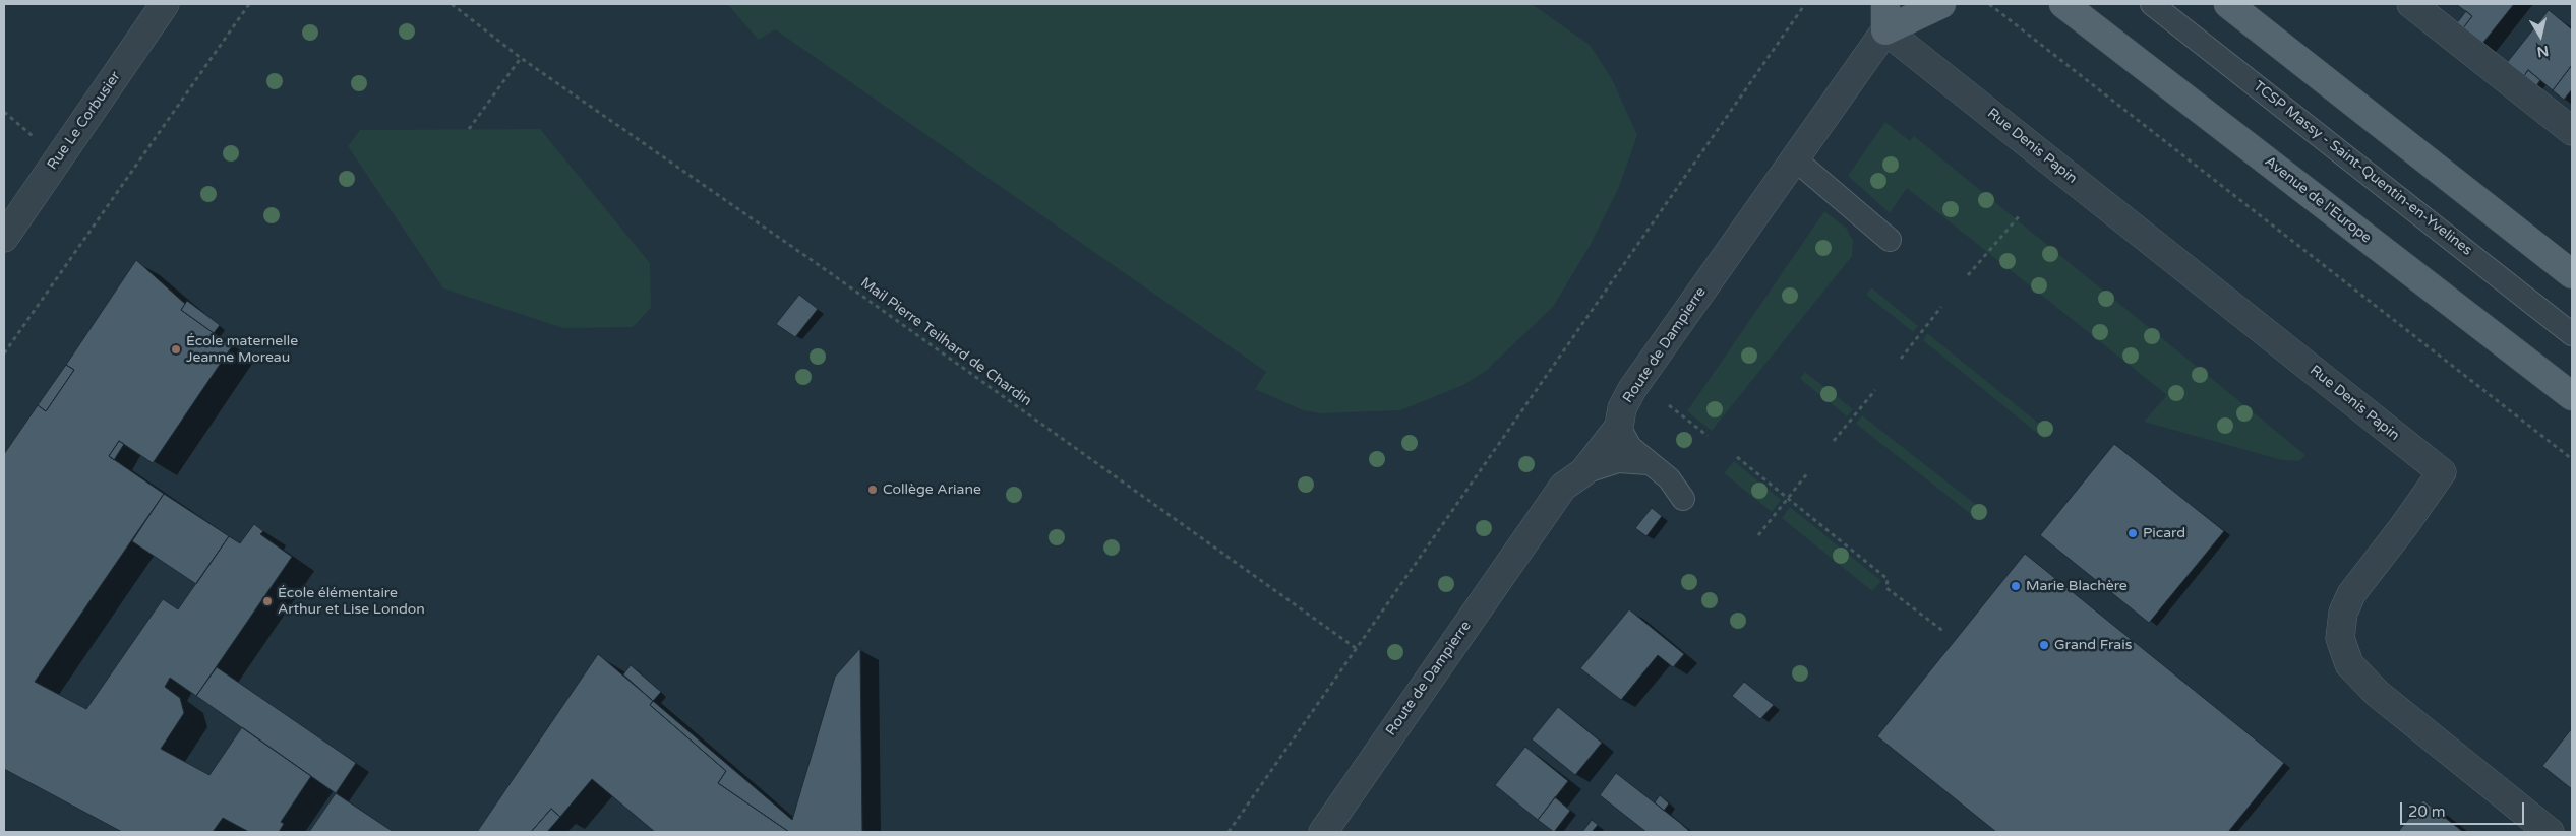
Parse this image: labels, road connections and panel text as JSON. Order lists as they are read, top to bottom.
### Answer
{
  "streets": {
    "main road": ["Avenue de l'Europe"],
    "street": ["Rue Le Corbusier", "Rue Denis Papin", "Route de Dampierre"],
    "lane": ["TCSP Massy - Saint-Quentin-en-Yvelines"],
    "path": ["Mail Pierre Teilhard de Chardin"]
  },
  "crossings": [
    ["Rue Denis Papin", "Route de Dampierre"]
  ],
  "places": [
    "École maternelle Jeanne Moreau",
    "Collège Ariane",
    "Picard",
    "Marie Blachère",
    "École élémentaire Arthur et Lise London",
    "Grand Frais"
  ],
  "scale_bar": "20 m",
  "north": "bottom"
}
